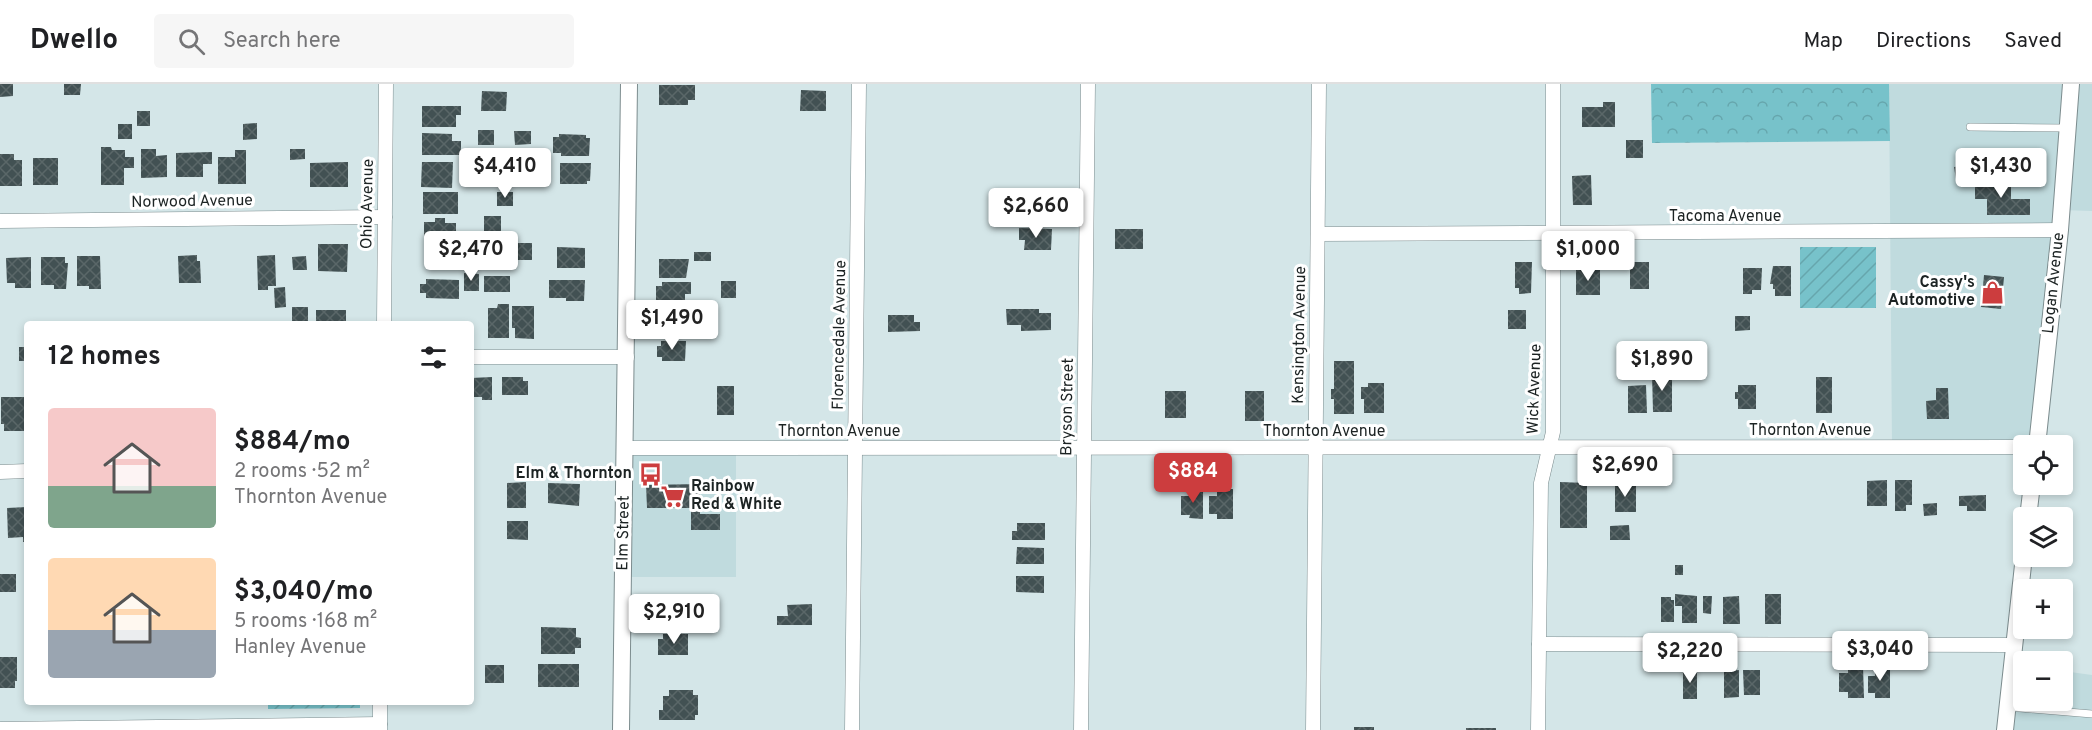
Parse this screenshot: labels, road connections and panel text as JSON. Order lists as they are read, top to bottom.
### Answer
{
  "streets": {
    "street": [
      "Norwood Avenue",
      "Ohio Avenue",
      "Tacoma Avenue",
      "Logan Avenue",
      "Florencedale Avenue",
      "Kensington Avenue",
      "Wick Avenue",
      "Bryson Street",
      "Thornton Avenue",
      "Elm Street"
    ]
  },
  "crossings": [
    ["Norwood Avenue", "Ohio Avenue"],
    ["Tacoma Avenue", "Logan Avenue"],
    ["Tacoma Avenue", "Kensington Avenue"],
    ["Tacoma Avenue", "Wick Avenue"],
    ["Florencedale Avenue", "Thornton Avenue"],
    ["Kensington Avenue", "Thornton Avenue"],
    ["Wick Avenue", "Thornton Avenue"],
    ["Bryson Street", "Thornton Avenue"],
    ["Thornton Avenue", "Elm Street"]
  ],
  "places": {
    "shop": ["Cassy's Automotive"],
    "bus stop": ["Elm & Thornton"],
    "supermarket": ["Rainbow Red & White"]
  },
  "page": {
    "header": "Dwello",
    "search": "Search here",
    "nav": ["Map", "Directions", "Saved"],
    "price": [
      "$4,410",
      "$1,430",
      "$2,660",
      "$2,470",
      "$1,000",
      "$1,490",
      "$1,890",
      "$2,690",
      "$884",
      "$2,910",
      "$3,040",
      "$2,220"
    ],
    "heading": "12 homes",
    "list": [
      {
        "name": "$884/mo",
        "note": "2 rooms · 52 m² · Thornton Avenue"
      },
      {
        "name": "$3,040/mo",
        "note": "5 rooms · 168 m² · Hanley Avenue"
      }
    ],
    "map_buttons": ["+", "−"]
  }
}
